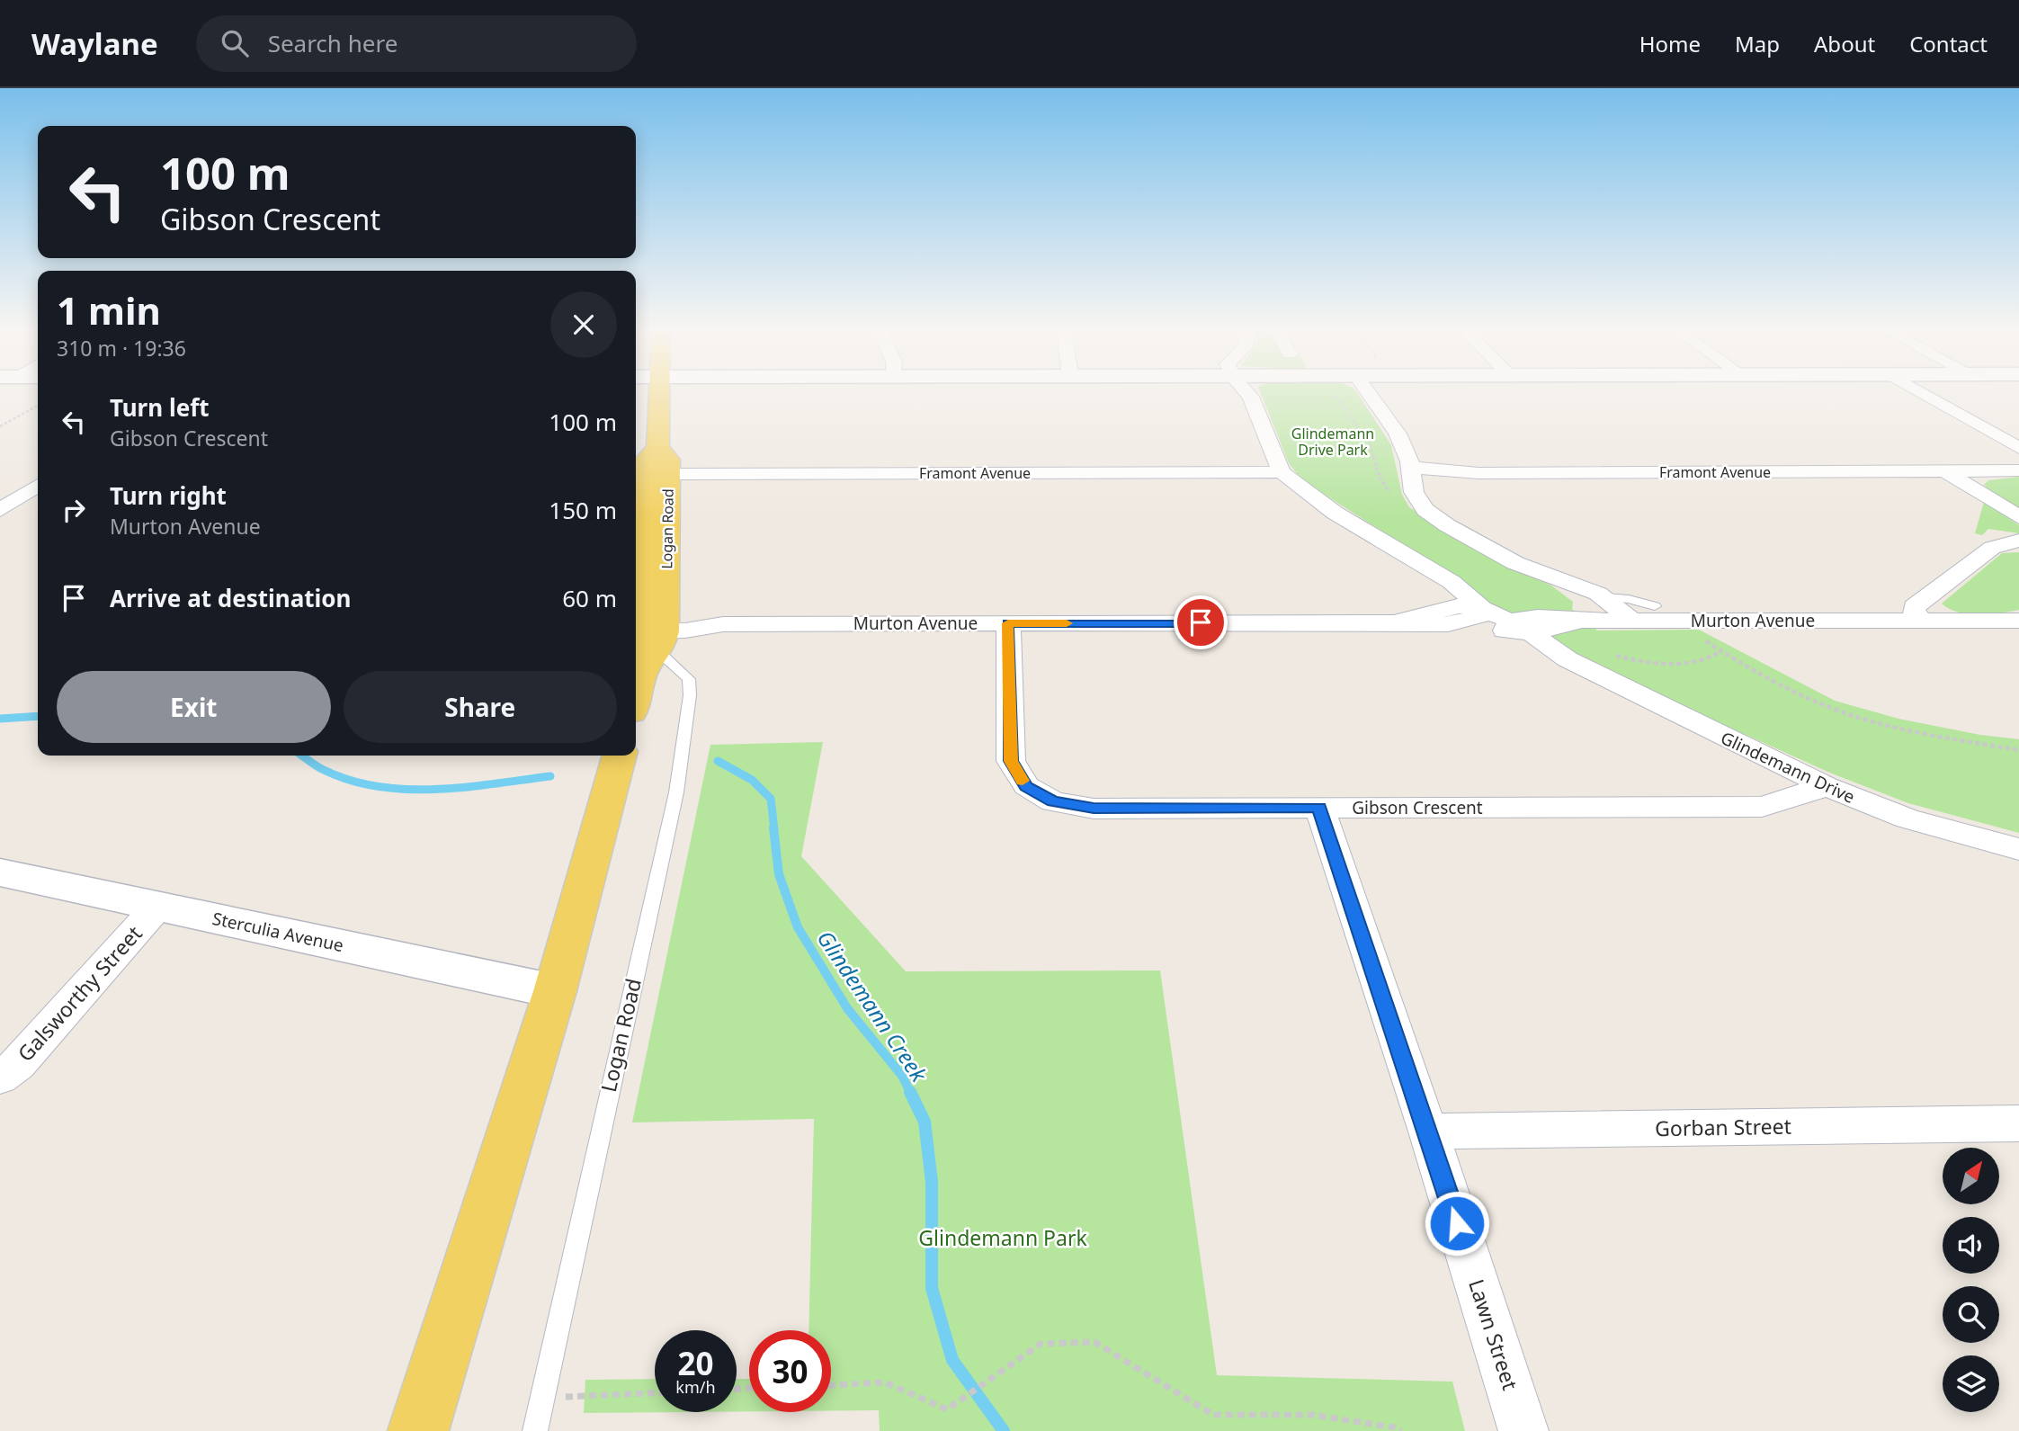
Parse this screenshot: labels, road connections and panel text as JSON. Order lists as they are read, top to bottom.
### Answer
{
  "streets": {
    "main road": ["Logan Road", "Sterculia Avenue"],
    "street": [
      "Framont Avenue",
      "Murton Avenue",
      "Glindemann Drive",
      "Gibson Crescent",
      "Galsworthy Street",
      "Gorban Street",
      "Lawn Street"
    ]
  },
  "crossings": [
    ["Framont Avenue", "Logan Road"],
    ["Framont Avenue", "Glindemann Drive"],
    ["Logan Road", "Murton Avenue"],
    ["Murton Avenue", "Glindemann Drive"],
    ["Murton Avenue", "Gibson Crescent"],
    ["Glindemann Drive", "Gibson Crescent"],
    ["Gibson Crescent", "Lawn Street"],
    ["Sterculia Avenue", "Galsworthy Street"],
    ["Gorban Street", "Lawn Street"]
  ],
  "water": ["Glindemann Creek"],
  "parks": ["Glindemann Drive Park", "Glindemann Park"],
  "north": "top right",
  "page": {
    "header": "Waylane",
    "search": "Search here",
    "nav": [
      "Home",
      "Map",
      "About",
      "Contact"
    ],
    "turn": ["100 m", "Gibson Crescent"],
    "heading": ["1 min", "310 m · 19:36"],
    "list": [
      {
        "name": "Turn left",
        "note": "Gibson Crescent",
        "value": "100 m"
      },
      {
        "name": "Turn right",
        "note": "Murton Avenue",
        "value": "150 m"
      },
      {
        "name": "Arrive at destination",
        "value": "60 m"
      }
    ],
    "buttons": ["Exit", "Share"],
    "speed": "20 km/h",
    "limit": "30"
  }
}
